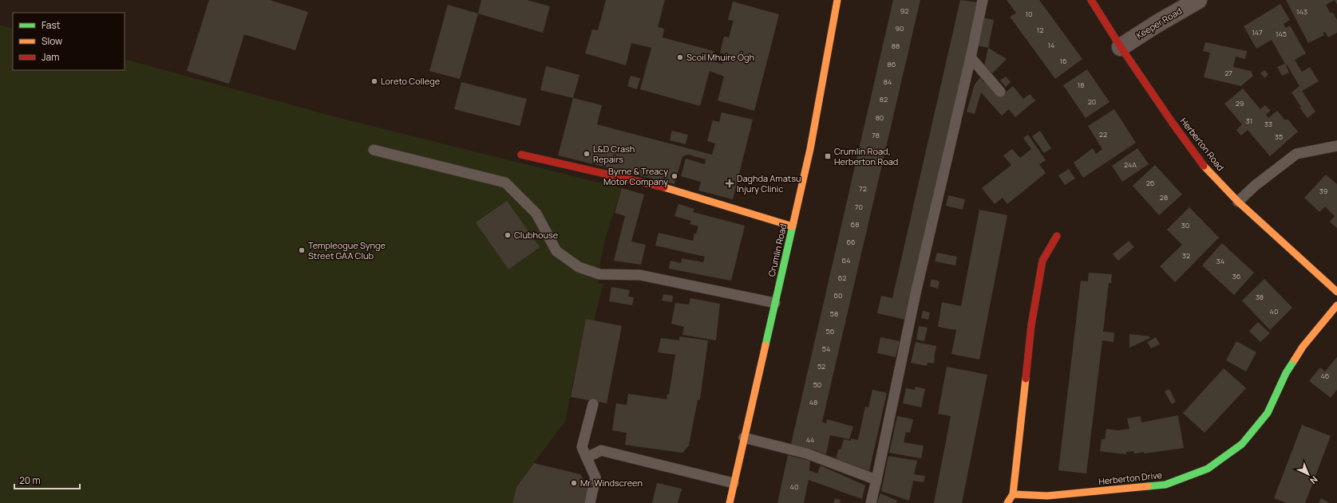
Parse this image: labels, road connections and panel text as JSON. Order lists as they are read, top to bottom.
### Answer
{
  "streets": {
    "street": [
      "Keeper Road",
      "Herberton Road",
      "Crumlin Road",
      "Herberton Drive"
    ]
  },
  "crossings": [
    ["Keeper Road", "Herberton Road"]
  ],
  "places": {
    "other": [
      "Scoil Mhuire Ógh",
      "Loreto College",
      "L&D Crash Repairs",
      "Byrne & Treacy Motor Company",
      "Clubhouse",
      "Templeogue Synge Street GAA Club",
      "Mr. Windscreen"
    ],
    "transit": ["Crumlin Road, Herberton Road"],
    "health": ["Daghda Amatsu Injury Clinic"]
  },
  "house_numbers": [
    "92",
    "143",
    "10",
    "90",
    "12",
    "147",
    "145",
    "14",
    "88",
    "16",
    "86",
    "27",
    "84",
    "18",
    "82",
    "20",
    "29",
    "80",
    "31",
    "33",
    "22",
    "78",
    "35",
    "24A",
    "26",
    "72",
    "39",
    "28",
    "70",
    "68",
    "30",
    "66",
    "32",
    "64",
    "34",
    "36",
    "62",
    "60",
    "38",
    "40",
    "58",
    "56",
    "54",
    "52",
    "46",
    "50",
    "48",
    "44",
    "40"
  ],
  "legend": ["Fast", "Slow", "Jam"],
  "scale_bar": "20 m",
  "north": "bottom right"
}
